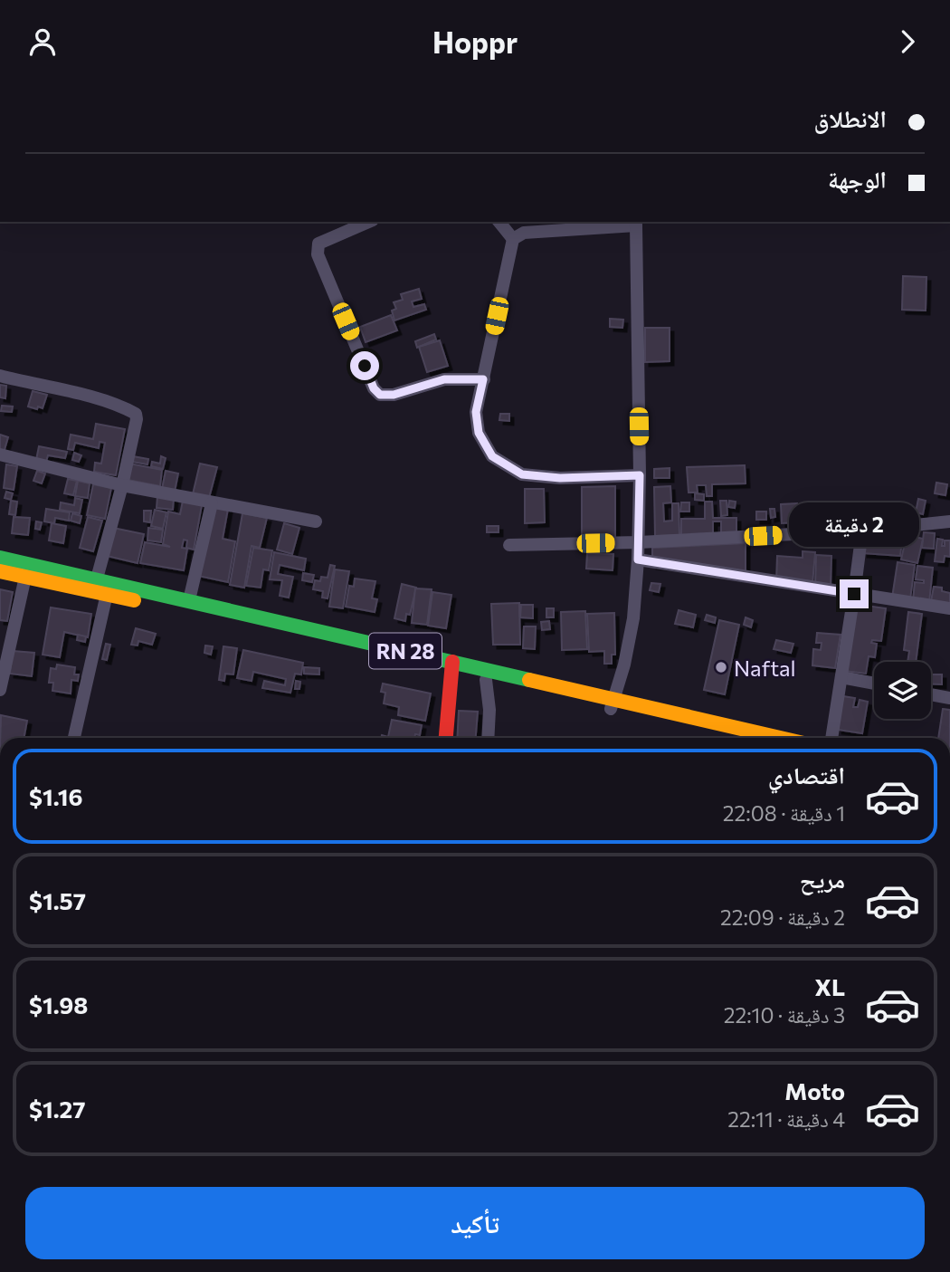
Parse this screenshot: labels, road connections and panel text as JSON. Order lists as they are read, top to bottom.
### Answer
{
  "streets": {
    "main road": ["RN 28"]
  },
  "places": ["Naftal"],
  "page": {
    "header": "Hoppr",
    "banner": ["الانطلاق", "الوجهة"],
    "bubble": "2 دقيقة",
    "list": [
      {
        "name": "اقتصادي",
        "note": "1 دقيقة · 22:08",
        "value": "$1.16"
      },
      {
        "name": "مريح",
        "note": "2 دقيقة · 22:09",
        "value": "$1.57"
      },
      {
        "name": "XL",
        "note": "3 دقيقة · 22:10",
        "value": "$1.98"
      },
      {
        "name": "Moto",
        "note": "4 دقيقة · 22:11",
        "value": "$1.27"
      }
    ],
    "buttons": "تأكيد"
  }
}
